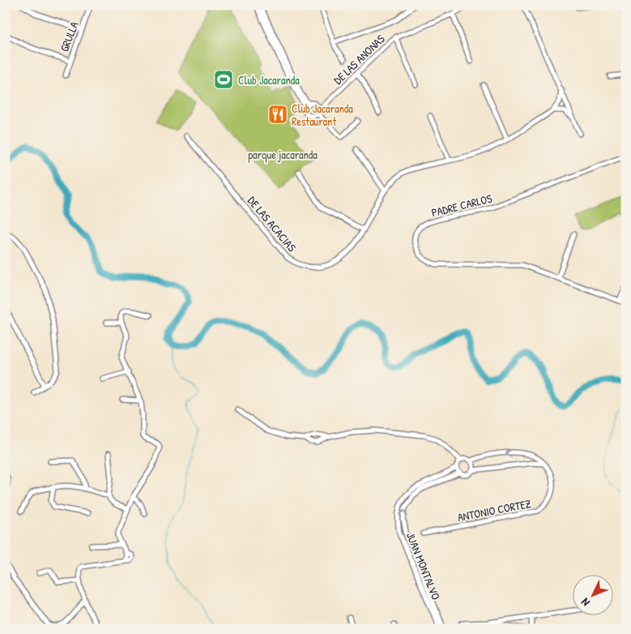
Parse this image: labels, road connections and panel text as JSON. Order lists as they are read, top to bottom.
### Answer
{
  "streets": {
    "street": [
      "GRULLA",
      "DE LAS ANONAS",
      "PADRE CARLOS",
      "DE LAS ACACIAS",
      "ANTONIO CORTEZ",
      "JUAN MONTALVO"
    ]
  },
  "one_way": ["JUAN MONTALVO"],
  "parks": ["parque jacaranda"],
  "places": {
    "sports": ["Club Jacaranda"],
    "restaurant": ["Club Jacaranda Restaurant"]
  },
  "north": "bottom left"
}
